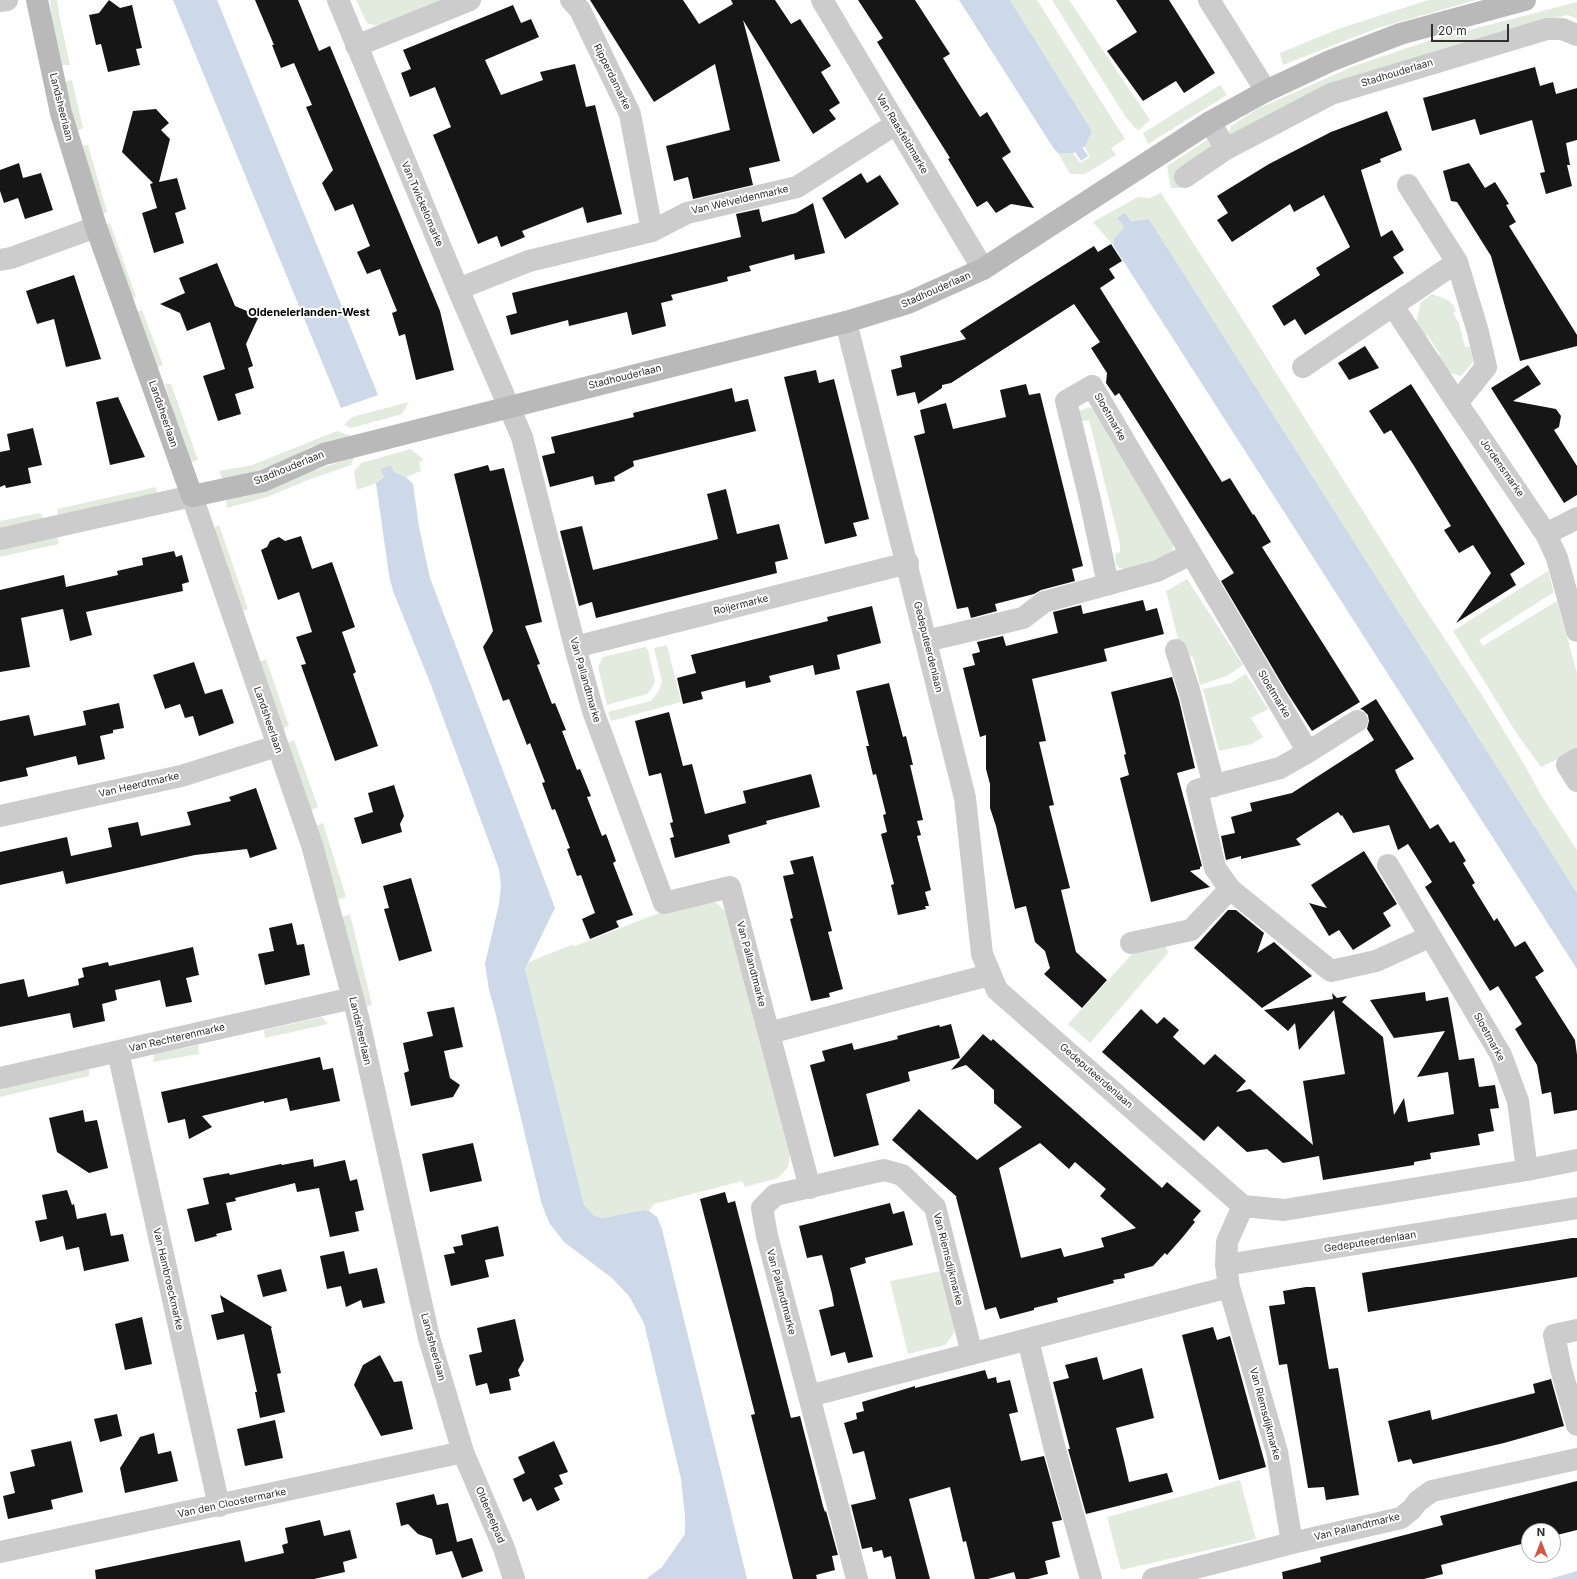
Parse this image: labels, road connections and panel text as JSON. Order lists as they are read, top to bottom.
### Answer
{
  "streets": {
    "street": [
      "Stadhouderlaan",
      "Ripperdamarke",
      "Landsheerlaan",
      "Van Raasfeldmarke",
      "Van Welveldenmarke",
      "Van Twickelomarke",
      "Sloetmarke",
      "Jordensmarke",
      "Roijermarke",
      "Gedeputeerdenlaan",
      "Van Pallandtmarke",
      "Van Heerdtmarke",
      "Van Rechterenmarke",
      "Van Riemsdijkmarke",
      "Van Hambroeckmarke",
      "Van den Cloostermarke",
      "Oldeneelpad"
    ]
  },
  "crossings": [
    ["Stadhouderlaan", "Landsheerlaan"],
    ["Stadhouderlaan", "Van Raasfeldmarke"],
    ["Stadhouderlaan", "Van Twickelomarke"],
    ["Stadhouderlaan", "Gedeputeerdenlaan"],
    ["Stadhouderlaan", "Van Pallandtmarke"],
    ["Ripperdamarke", "Van Welveldenmarke"],
    ["Landsheerlaan", "Van Heerdtmarke"],
    ["Landsheerlaan", "Van Rechterenmarke"],
    ["Landsheerlaan", "Van den Cloostermarke"],
    ["Landsheerlaan", "Oldeneelpad"],
    ["Van Raasfeldmarke", "Van Welveldenmarke"],
    ["Van Welveldenmarke", "Van Twickelomarke"],
    ["Van Twickelomarke", "Van Pallandtmarke"],
    ["Roijermarke", "Gedeputeerdenlaan"],
    ["Roijermarke", "Van Pallandtmarke"],
    ["Gedeputeerdenlaan", "Van Riemsdijkmarke"],
    ["Van Pallandtmarke", "Van Riemsdijkmarke"],
    ["Van Rechterenmarke", "Van Hambroeckmarke"],
    ["Van Hambroeckmarke", "Van den Cloostermarke"],
    ["Van den Cloostermarke", "Oldeneelpad"]
  ],
  "districts": ["Oldenelerlanden-West"],
  "scale_bar": "20 m",
  "north": "top"
}
